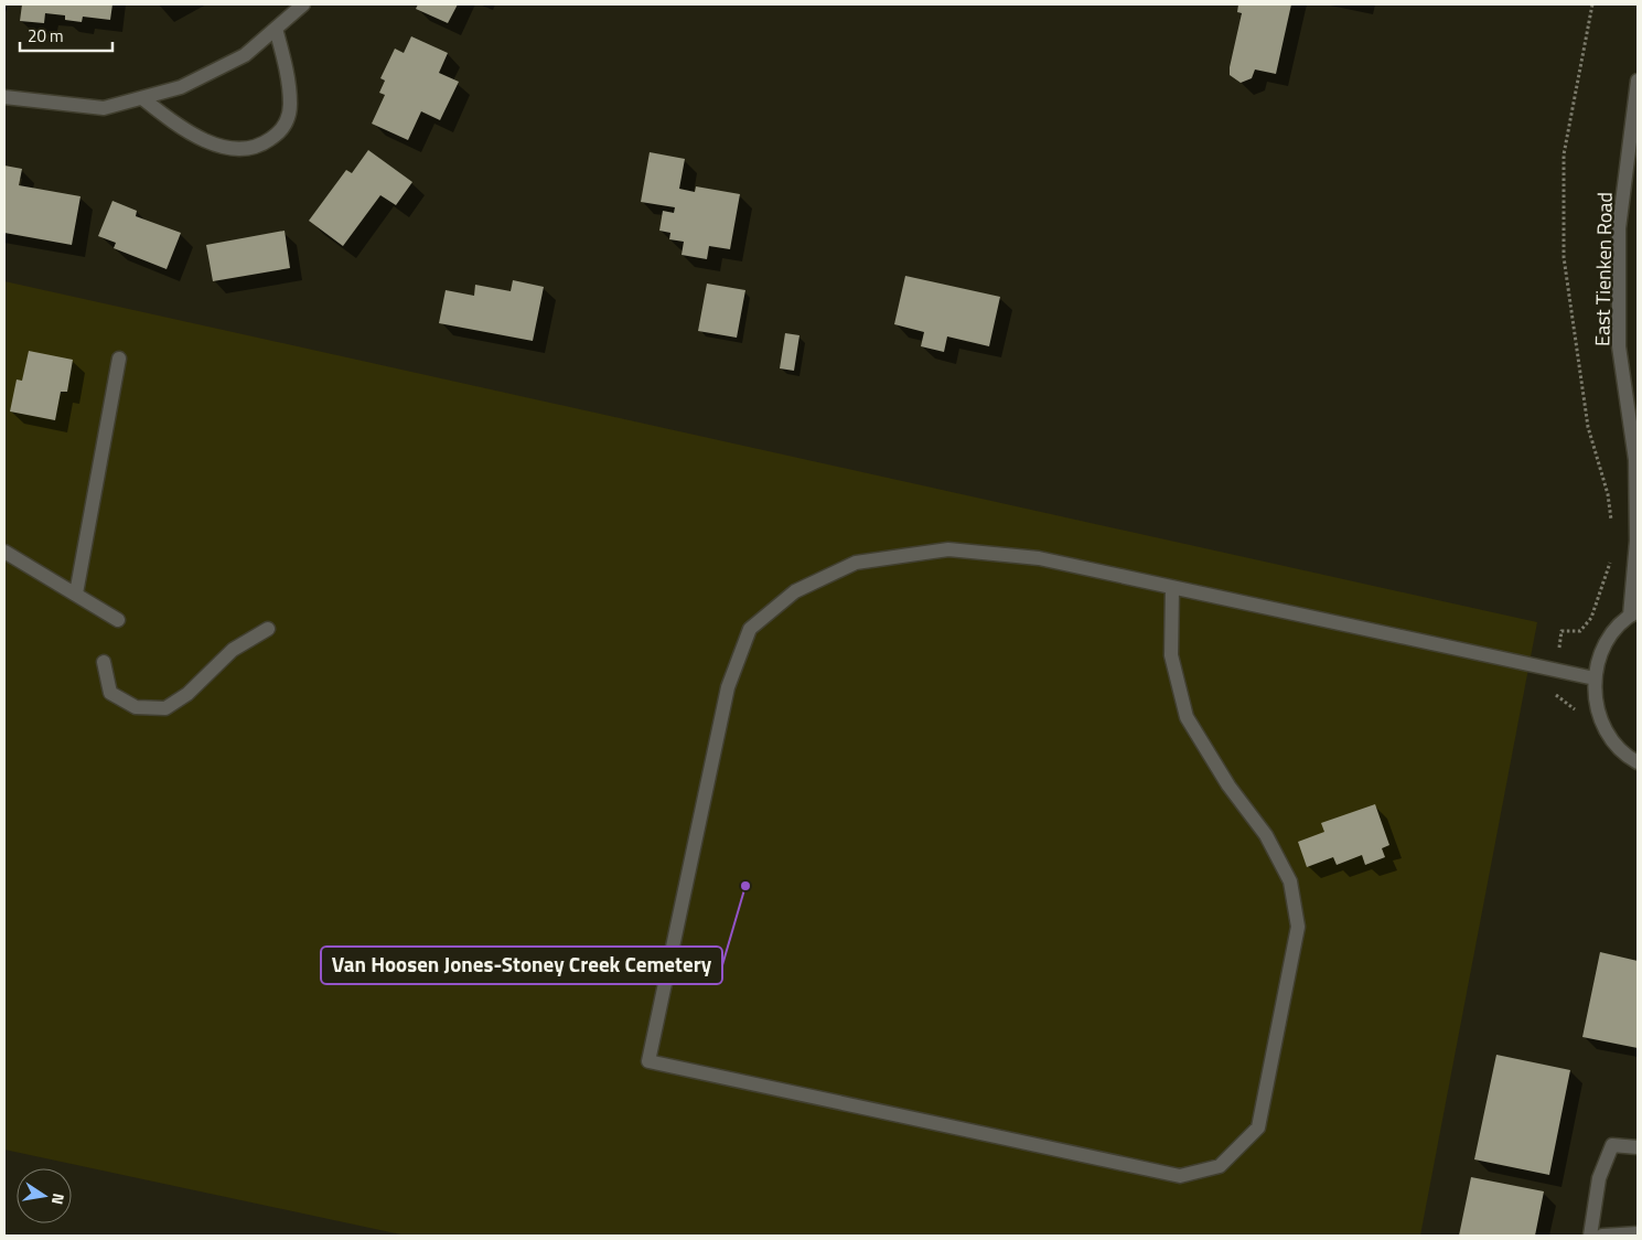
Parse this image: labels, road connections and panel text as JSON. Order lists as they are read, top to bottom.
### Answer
{
  "streets": {
    "street": ["East Tienken Road"]
  },
  "places": ["Van Hoosen Jones-Stoney Creek Cemetery"],
  "scale_bar": "20 m",
  "north": "right"
}
